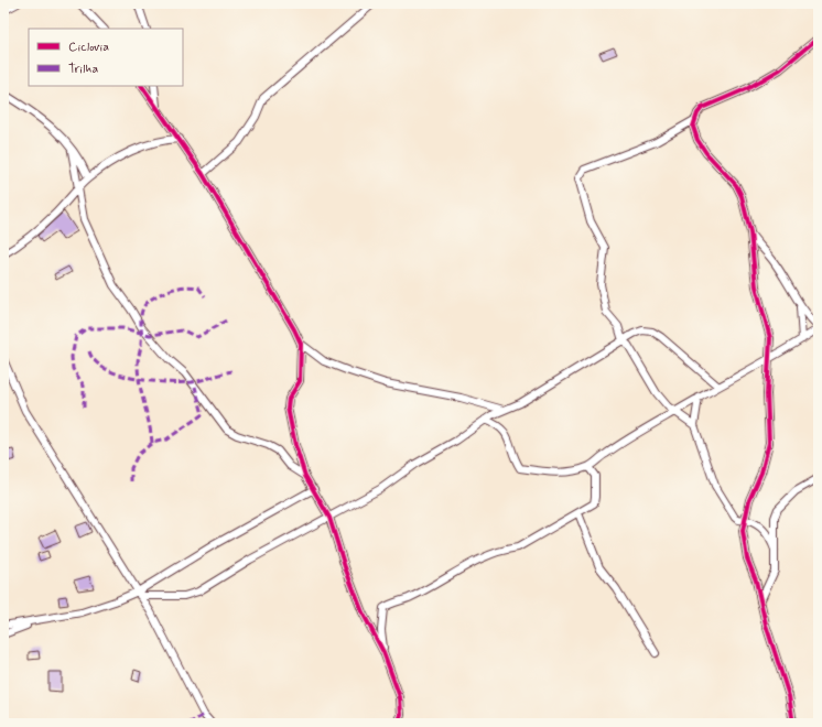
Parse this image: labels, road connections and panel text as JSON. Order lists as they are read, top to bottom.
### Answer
{
  "legend": ["Ciclovia", "Trilha"]
}
